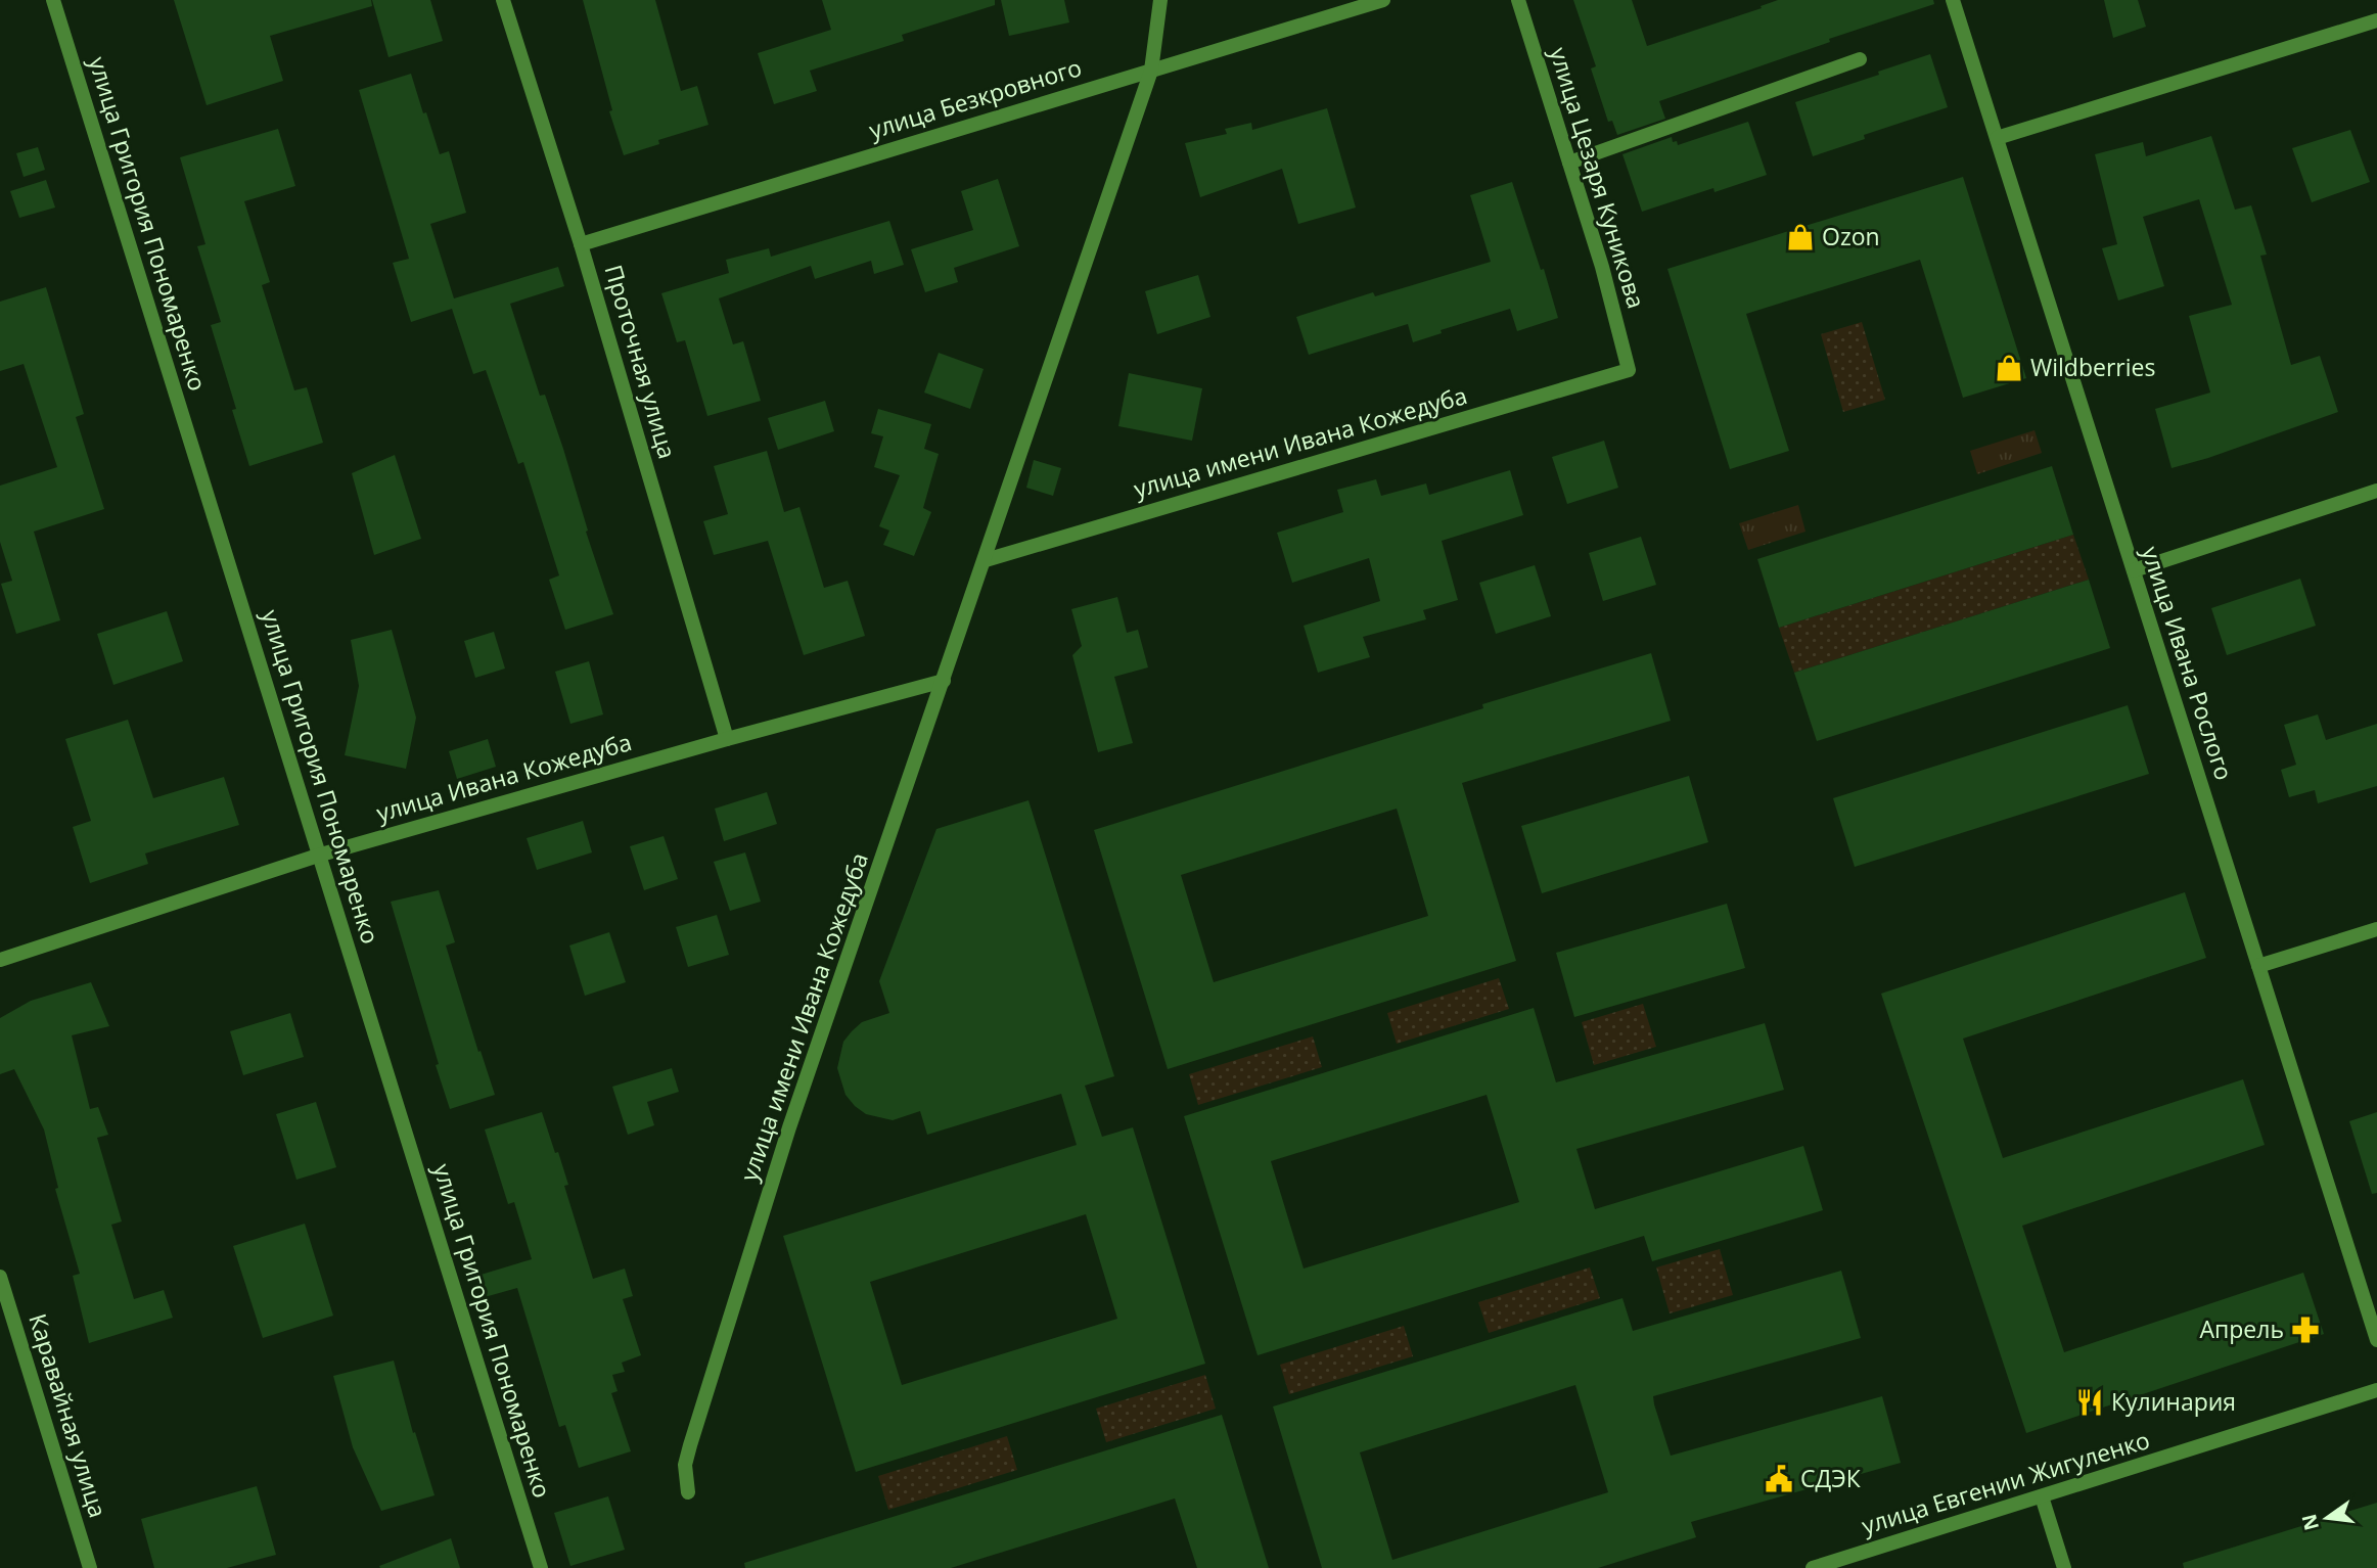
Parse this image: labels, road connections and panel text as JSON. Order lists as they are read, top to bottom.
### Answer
{
  "streets": {
    "street": [
      "улица Безкровного",
      "улица Цезаря Куникова",
      "улица Григория Пономаренко",
      "Проточная улица",
      "улица имени Ивана Кожедуба",
      "улица Ивана Рослого",
      "улица Ивана Кожедуба",
      "Каравайная улица",
      "улица Евгении Жигуленко"
    ]
  },
  "crossings": [
    ["улица Безкровного", "Проточная улица"],
    ["улица Безкровного", "улица имени Ивана Кожедуба"],
    ["улица Цезаря Куникова", "улица имени Ивана Кожедуба"],
    ["улица Григория Пономаренко", "улица Ивана Кожедуба"],
    ["Проточная улица", "улица Ивана Кожедуба"],
    ["улица имени Ивана Кожедуба", "улица Ивана Кожедуба"]
  ],
  "places": {
    "shop": ["Ozon", "Wildberries"],
    "pharmacy": ["Апрель"],
    "restaurant": ["Кулинария"],
    "public building": ["СДЭК"]
  },
  "north": "left"
}
